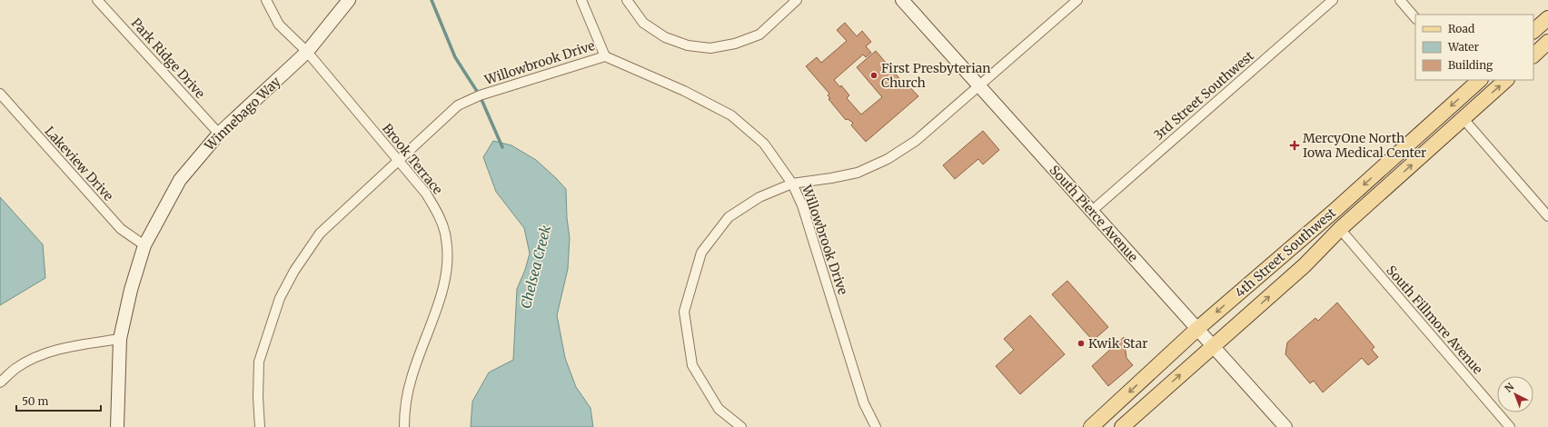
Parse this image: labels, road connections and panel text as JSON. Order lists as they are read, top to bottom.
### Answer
{
  "streets": {
    "main road": ["Winnebago Way", "South Pierce Avenue", "4th Street Southwest"],
    "street": [
      "Park Ridge Drive",
      "Willowbrook Drive",
      "3rd Street Southwest",
      "Brook Terrace",
      "Lakeview Drive",
      "South Fillmore Avenue"
    ]
  },
  "crossings": [
    ["Park Ridge Drive", "Winnebago Way"],
    ["Willowbrook Drive", "Brook Terrace"],
    ["3rd Street Southwest", "South Pierce Avenue"],
    ["Winnebago Way", "Brook Terrace"],
    ["Winnebago Way", "Lakeview Drive"],
    ["South Pierce Avenue", "4th Street Southwest"],
    ["4th Street Southwest", "South Fillmore Avenue"]
  ],
  "water": ["Chelsea Creek"],
  "places": {
    "other": ["First Presbyterian Church", "Kwik Star"],
    "health": ["MercyOne North Iowa Medical Center"]
  },
  "legend": ["Road", "Water", "Building"],
  "scale_bar": "50 m",
  "north": "top left"
}
